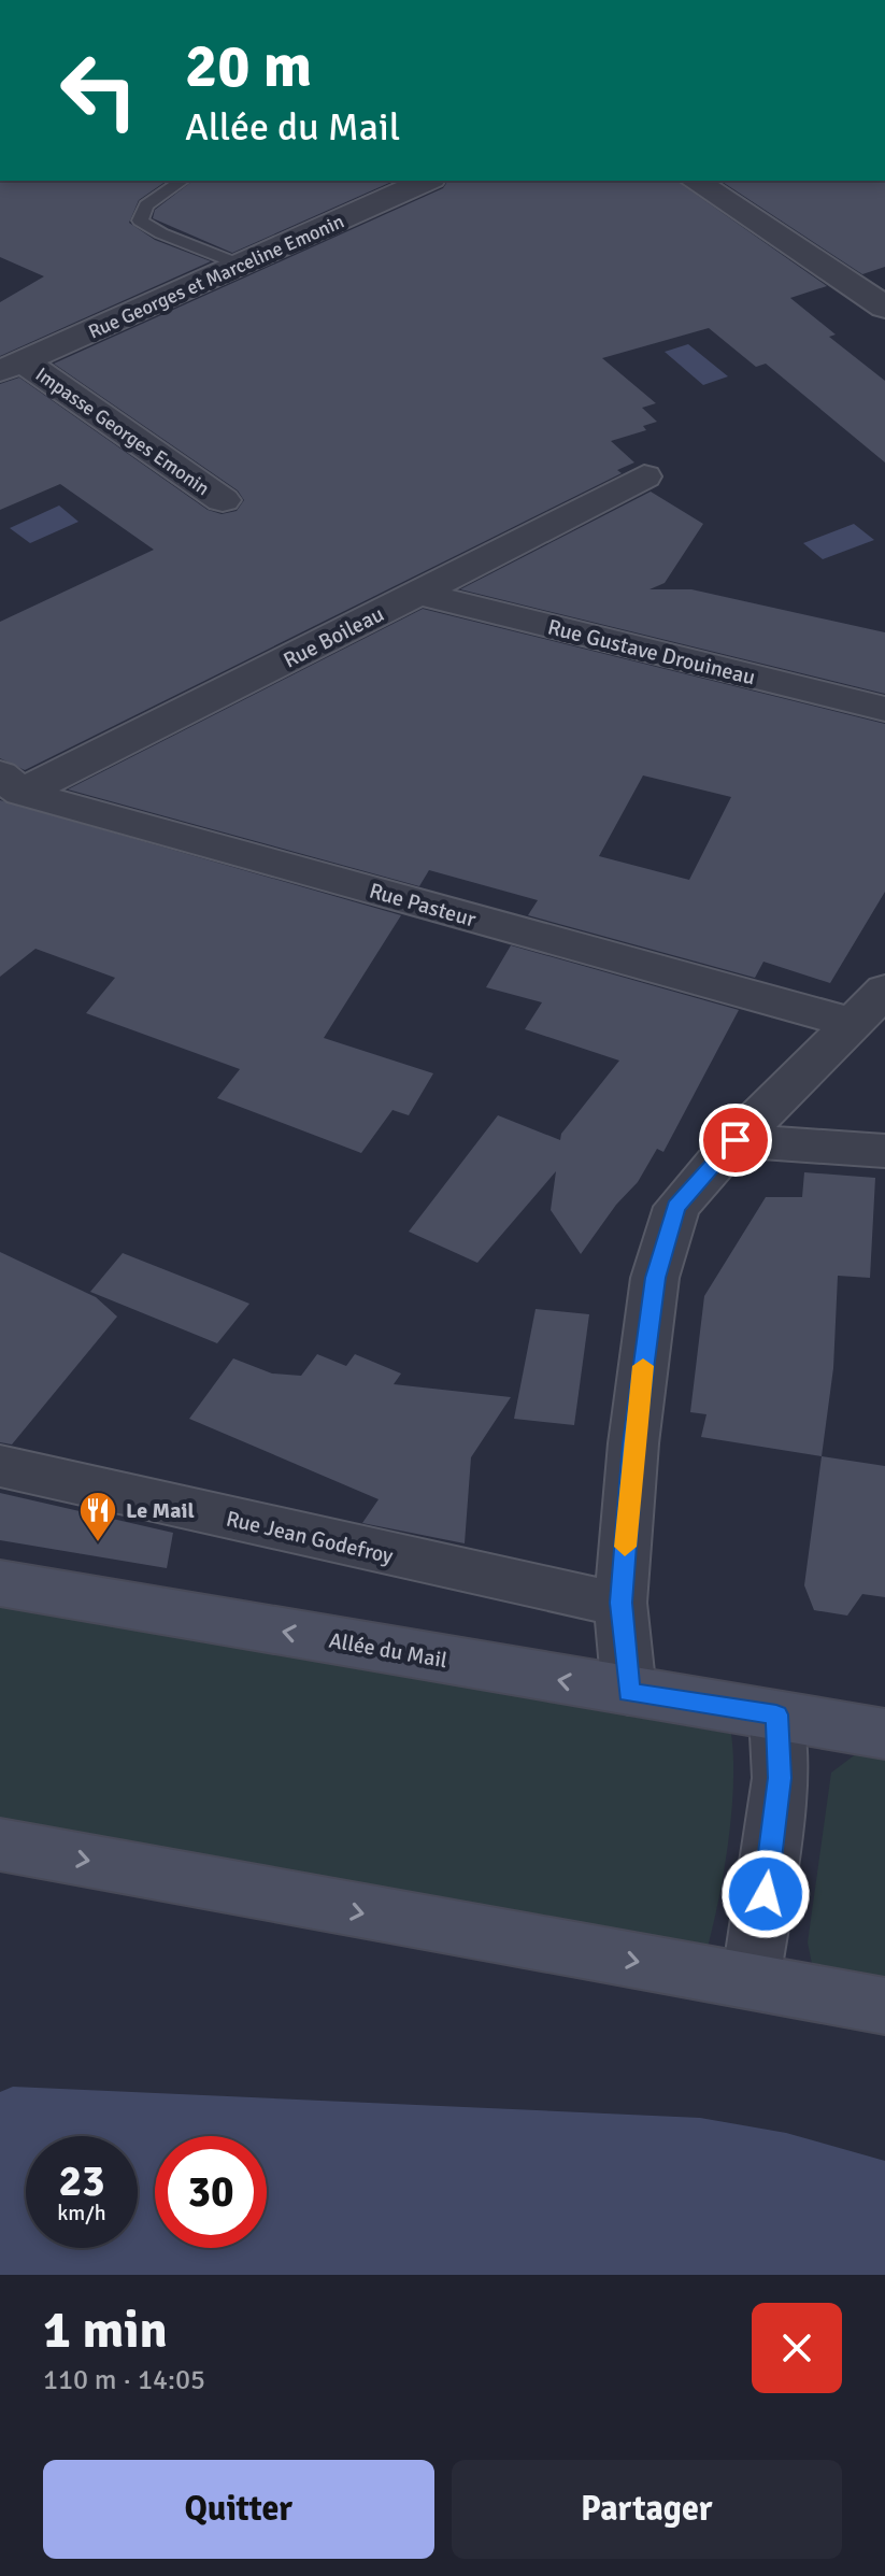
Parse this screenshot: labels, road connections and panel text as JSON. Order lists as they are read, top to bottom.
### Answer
{
  "streets": {
    "street": [
      "Rue Georges et Marceline Emonin",
      "Impasse Georges Emonin",
      "Rue Boileau",
      "Rue Gustave Drouineau",
      "Rue Pasteur",
      "Rue Jean Godefroy",
      "Allée du Mail"
    ]
  },
  "crossings": [
    ["Rue Georges et Marceline Emonin", "Impasse Georges Emonin"],
    ["Rue Boileau", "Rue Gustave Drouineau"],
    ["Rue Boileau", "Rue Pasteur"]
  ],
  "places": {
    "restaurant": ["Le Mail"]
  },
  "page": {
    "turn": ["20 m", "Allée du Mail"],
    "speed": "23 km/h",
    "limit": "30",
    "heading": ["1 min", "110 m · 14:05"],
    "buttons": ["Quitter", "Partager"]
  }
}
